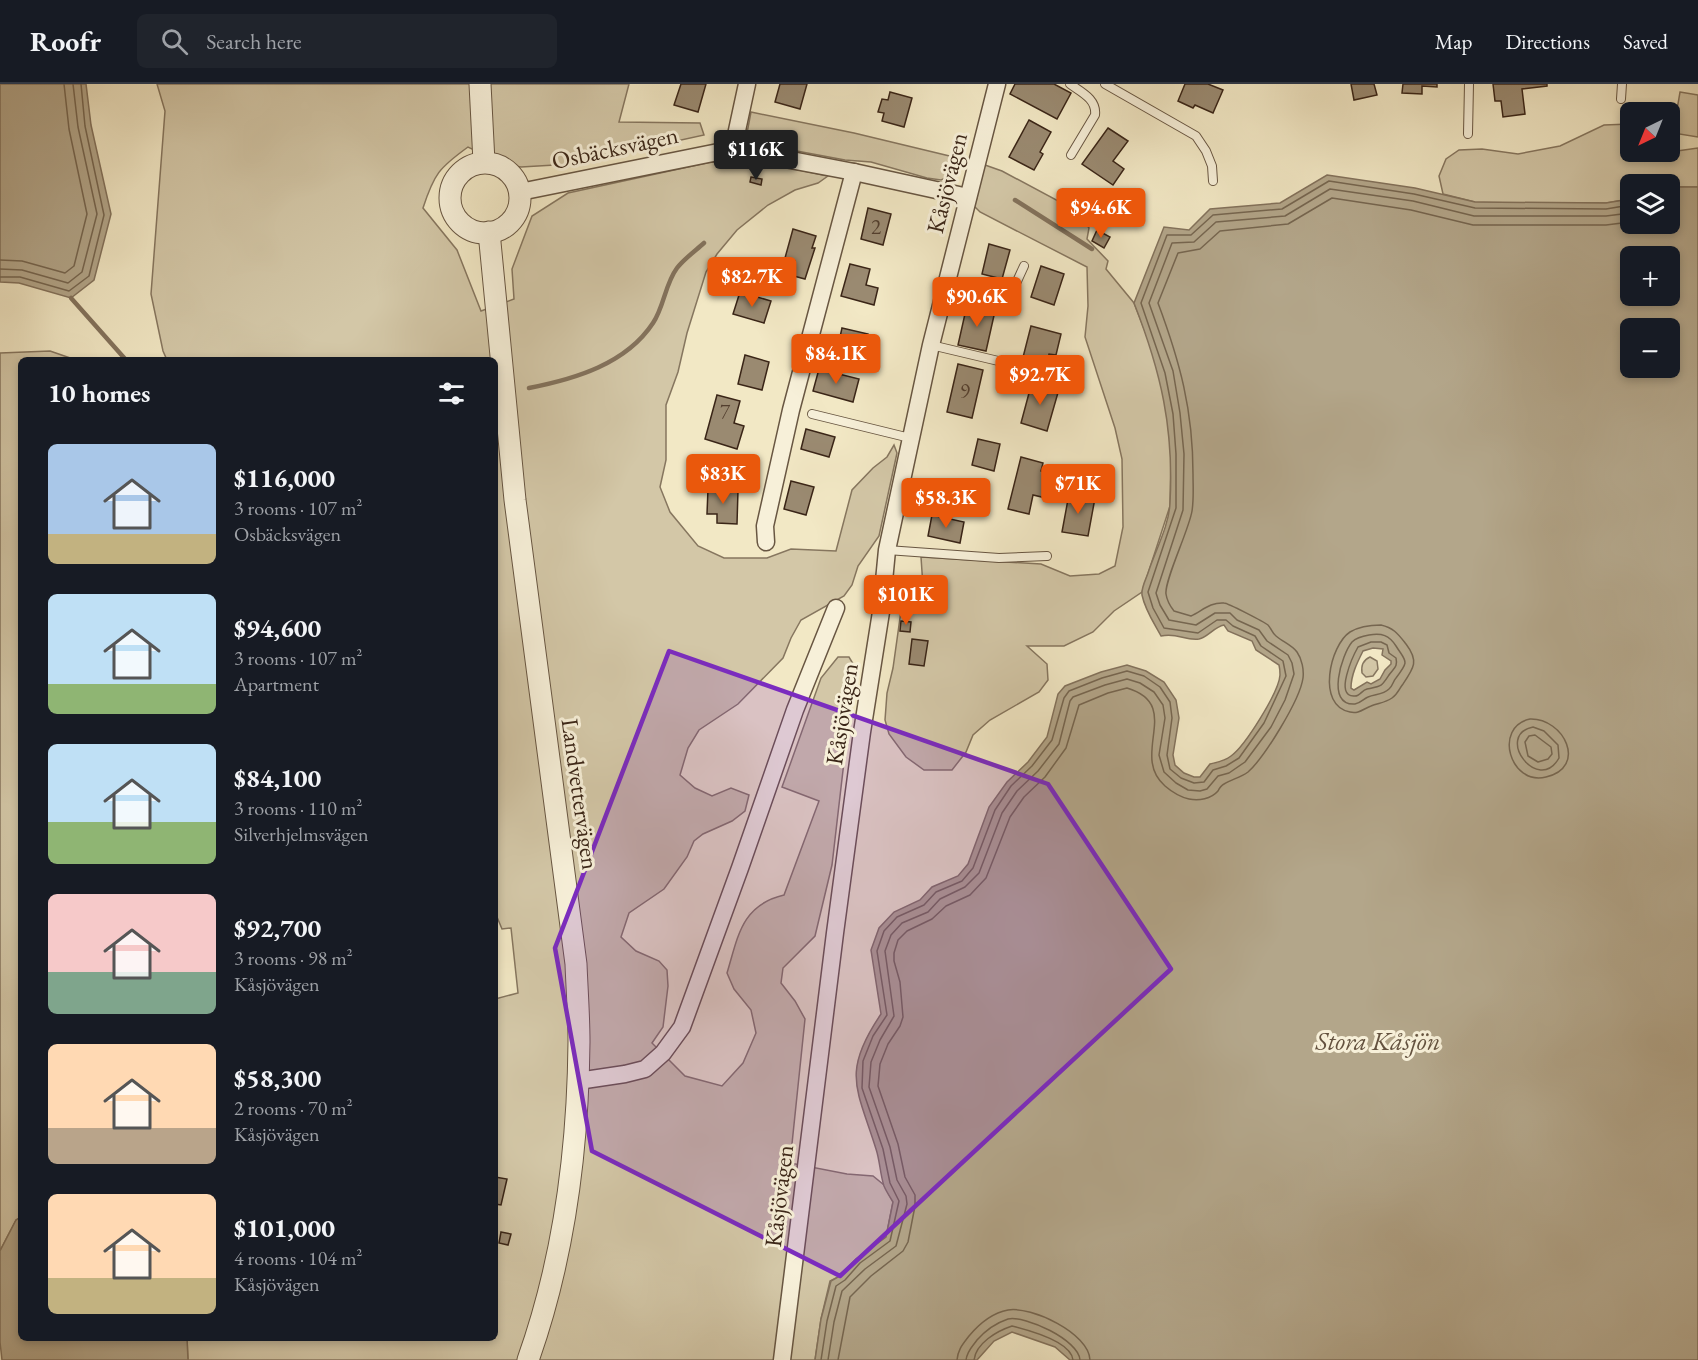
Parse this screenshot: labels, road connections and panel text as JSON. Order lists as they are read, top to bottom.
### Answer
{
  "streets": {
    "street": ["Osbäcksvägen", "Kåsjövägen", "Landvettervägen"]
  },
  "crossings": [
    ["Osbäcksvägen", "Kåsjövägen"],
    ["Osbäcksvägen", "Landvettervägen"]
  ],
  "water": ["Stora Kåsjön"],
  "house_numbers": ["2", "9", "7"],
  "north": "bottom left",
  "page": {
    "header": "Roofr",
    "search": "Search here",
    "nav": ["Map", "Directions", "Saved"],
    "map_buttons": ["+", "−"],
    "price": [
      "$116K",
      "$94.6K",
      "$82.7K",
      "$90.6K",
      "$84.1K",
      "$92.7K",
      "$83K",
      "$71K",
      "$58.3K",
      "$101K"
    ],
    "heading": "10 homes",
    "list": [
      {
        "name": "$116,000",
        "note": "3 rooms · 107 m² · Osbäcksvägen"
      },
      {
        "name": "$94,600",
        "note": "3 rooms · 107 m² · Apartment"
      },
      {
        "name": "$84,100",
        "note": "3 rooms · 110 m² · Silverhjelmsvägen"
      },
      {
        "name": "$92,700",
        "note": "3 rooms · 98 m² · Kåsjövägen"
      },
      {
        "name": "$58,300",
        "note": "2 rooms · 70 m² · Kåsjövägen"
      },
      {
        "name": "$101,000",
        "note": "4 rooms · 104 m² · Kåsjövägen"
      }
    ]
  }
}
